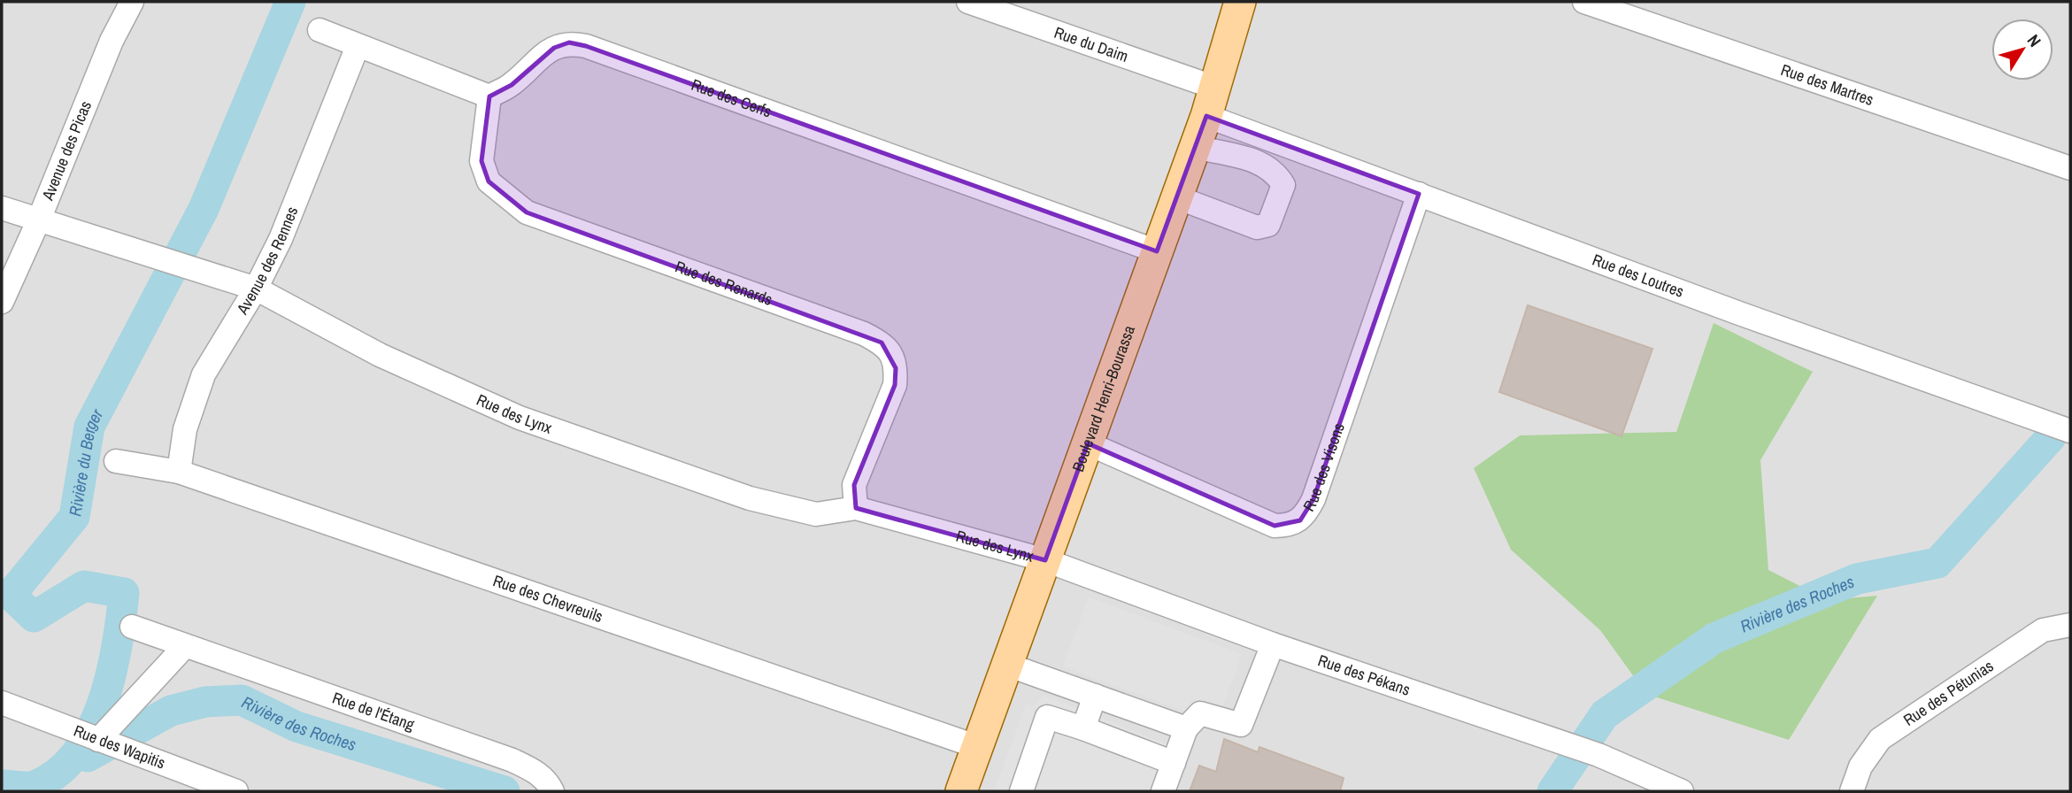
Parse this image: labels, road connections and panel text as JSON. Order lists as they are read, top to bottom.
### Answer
{
  "streets": {
    "main road": ["Boulevard Henri-Bourassa"],
    "street": [
      "Rue du Daim",
      "Rue des Martres",
      "Rue des Cerfs",
      "Avenue des Picas",
      "Avenue des Rennes",
      "Rue des Loutres",
      "Rue des Renards",
      "Rue des Lynx",
      "Rue des Visons",
      "Rue des Chevreuils",
      "Rue des Pékans",
      "Rue des Pétunias",
      "Rue de l'Étang",
      "Rue des Wapitis"
    ]
  },
  "crossings": [
    ["Rue du Daim", "Rue des Loutres"],
    ["Rue du Daim", "Boulevard Henri-Bourassa"],
    ["Rue des Cerfs", "Rue des Renards"],
    ["Rue des Cerfs", "Boulevard Henri-Bourassa"],
    ["Avenue des Picas", "Rue des Lynx"],
    ["Avenue des Rennes", "Rue des Lynx"],
    ["Avenue des Rennes", "Rue des Chevreuils"],
    ["Rue des Loutres", "Boulevard Henri-Bourassa"],
    ["Rue des Loutres", "Rue des Visons"],
    ["Rue des Renards", "Rue des Lynx"],
    ["Boulevard Henri-Bourassa", "Rue des Lynx"],
    ["Boulevard Henri-Bourassa", "Rue des Visons"],
    ["Boulevard Henri-Bourassa", "Rue des Chevreuils"],
    ["Boulevard Henri-Bourassa", "Rue des Pékans"],
    ["Rue des Lynx", "Rue des Pékans"]
  ],
  "water": ["Rivière du Berger", "Rivière des Roches"],
  "north": "top right"
}
